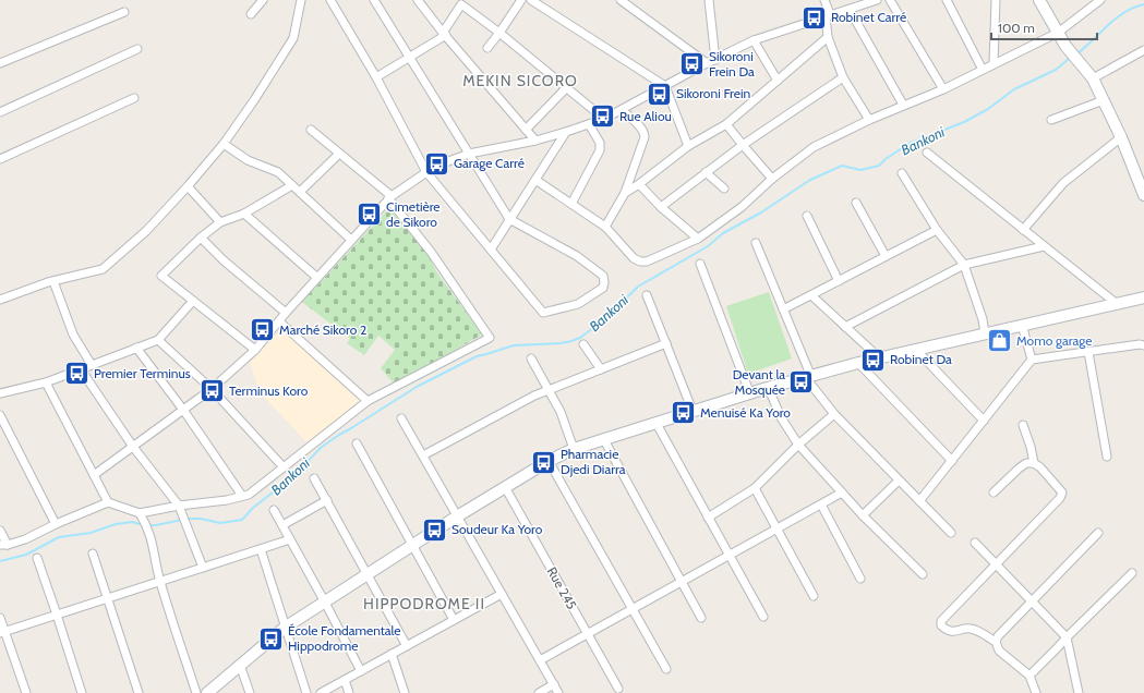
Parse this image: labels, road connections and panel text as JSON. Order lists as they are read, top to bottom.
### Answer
{
  "streets": {
    "street": ["Rue 245"]
  },
  "districts": ["MEKIN SICORO", "HIPPODROME II"],
  "water": ["Bankoni"],
  "places": {
    "bus stop": [
      "Robinet Carré",
      "Sikoroni Frein Da",
      "Sikoroni Frein",
      "Rue Aliou",
      "Garage Carré",
      "Cimetière de Sikoro",
      "Marché Sikoro 2",
      "Robinet Da",
      "Premier Terminus",
      "Devant la Mosquée",
      "Terminus Koro",
      "Menuisé Ka Yoro",
      "Pharmacie Djedi Diarra",
      "Soudeur Ka Yoro",
      "École Fondamentale Hippodrome"
    ],
    "shop": ["Momo garage"]
  },
  "scale_bar": "100 m"
}
